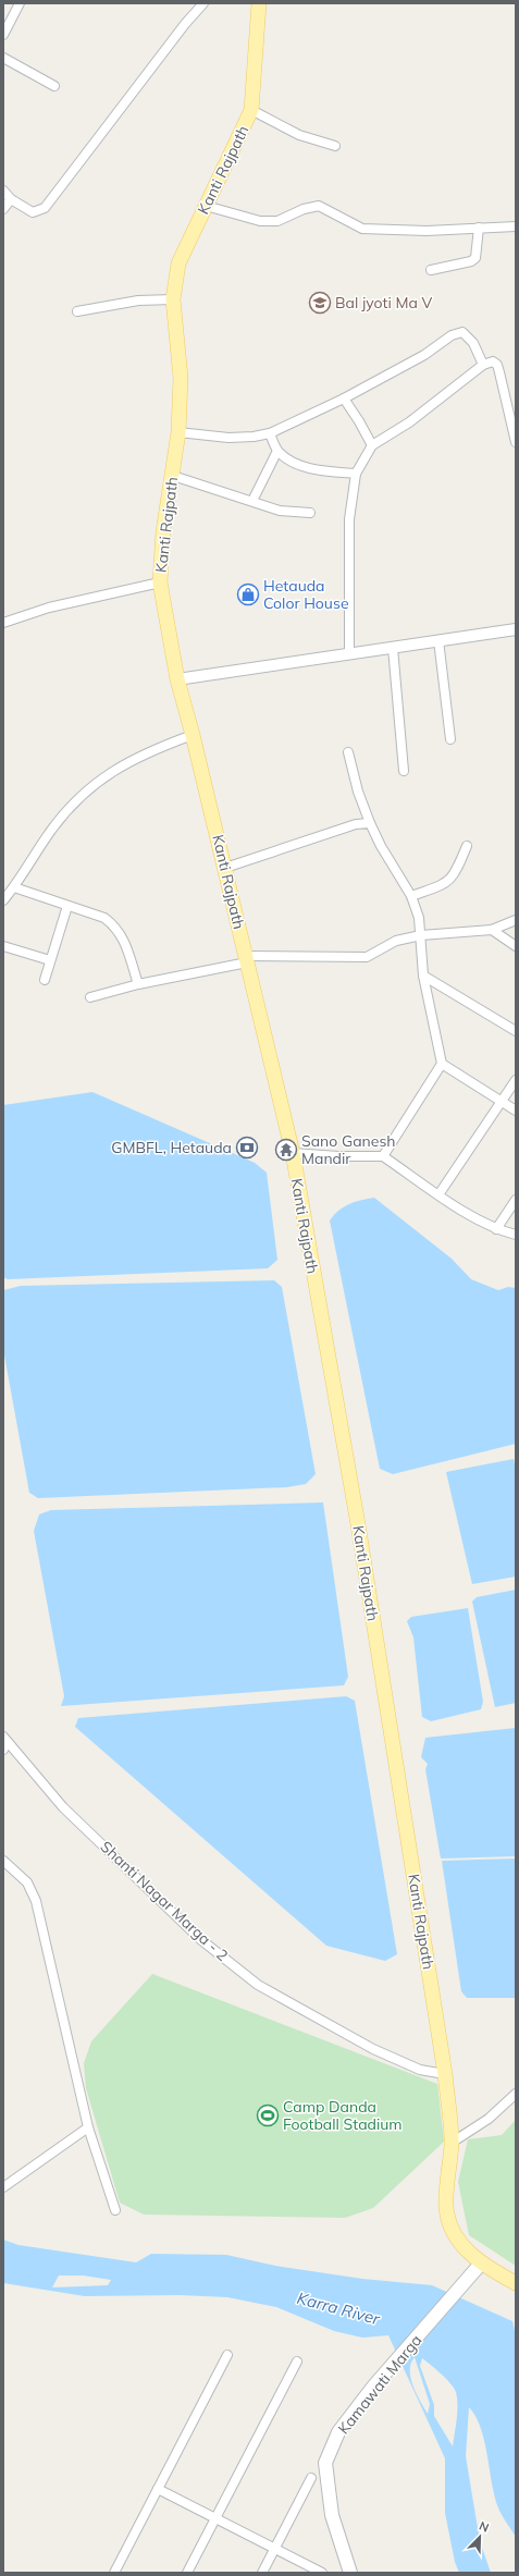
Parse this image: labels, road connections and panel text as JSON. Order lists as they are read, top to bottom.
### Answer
{
  "streets": {
    "main road": ["Kanti Rajpath", "Kamawati Marga"],
    "street": ["Shanti Nagar Marga - 2"]
  },
  "crossings": [
    ["Kanti Rajpath", "Shanti Nagar Marga - 2"],
    ["Kanti Rajpath", "Kamawati Marga"]
  ],
  "water": ["Karra River"],
  "places": {
    "school or university": ["Bal jyoti Ma V"],
    "shop": ["Hetauda Color House"],
    "bank": ["GMBFL, Hetauda"],
    "temple": ["Sano Ganesh Mandir"],
    "sports": ["Camp Danda Football Stadium"]
  },
  "north": "top right"
}
